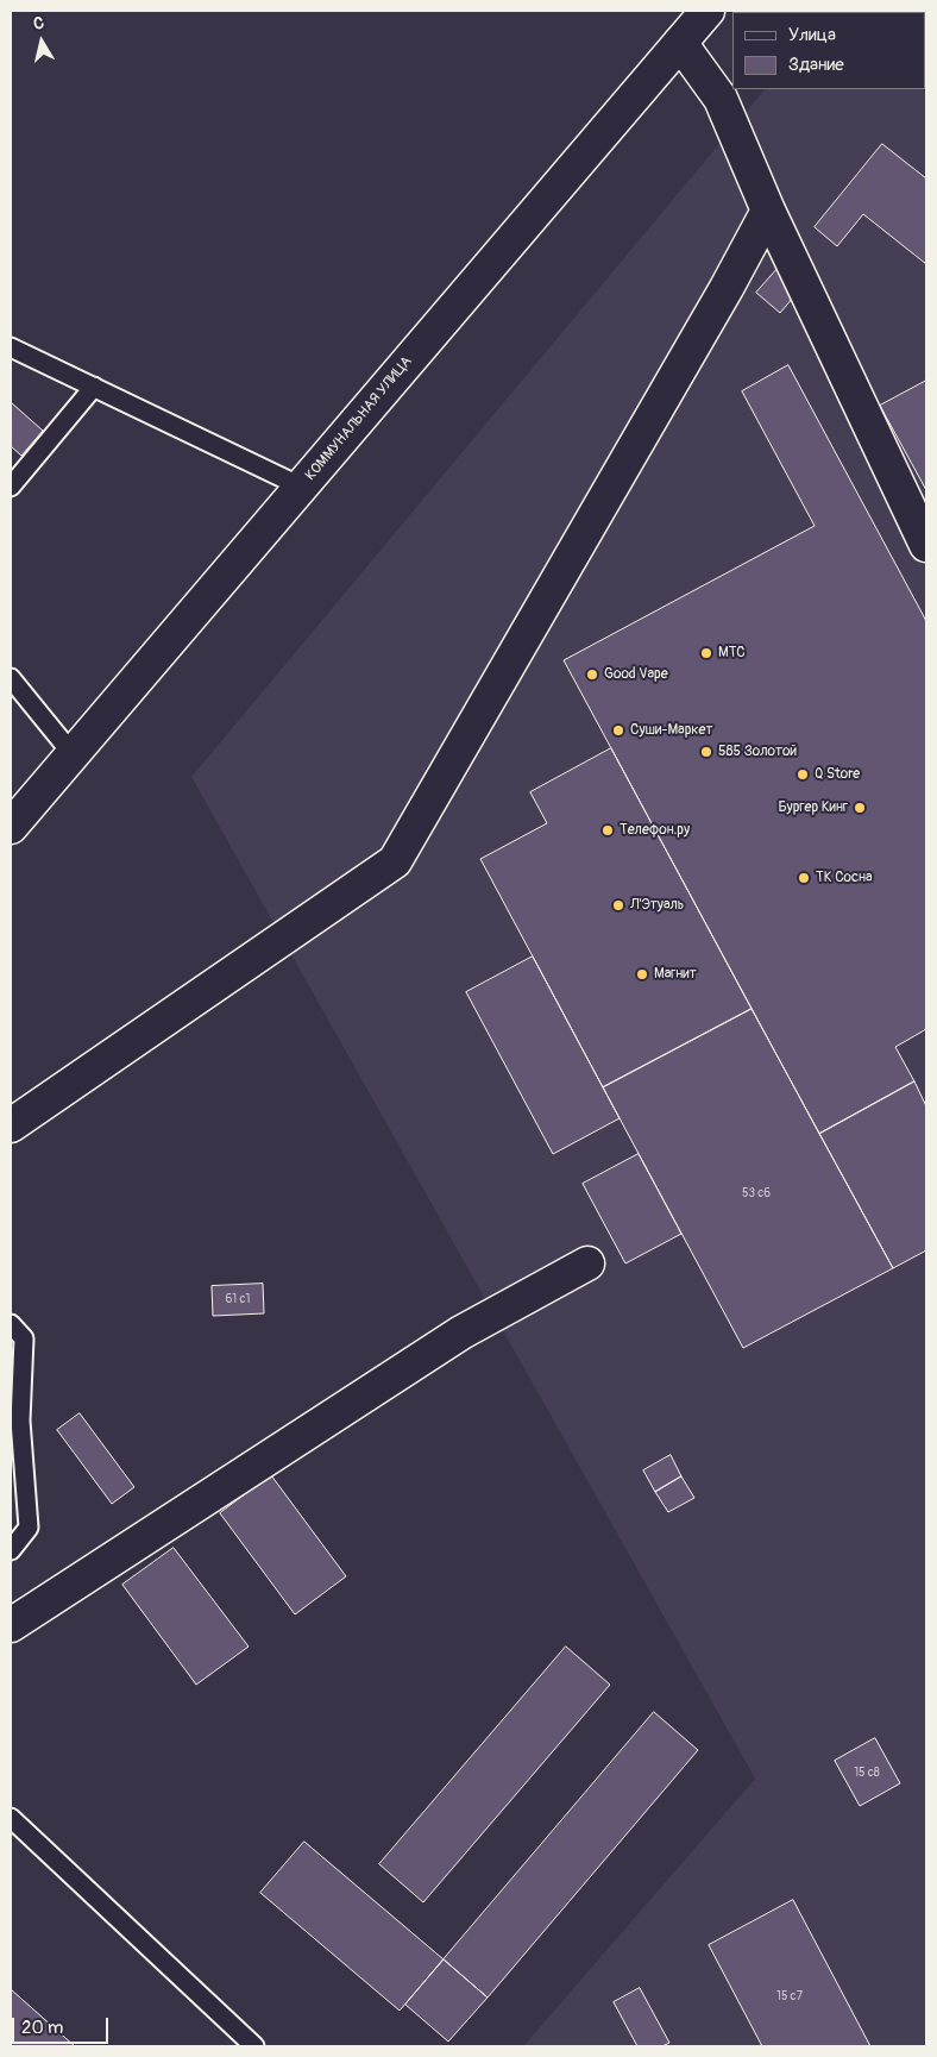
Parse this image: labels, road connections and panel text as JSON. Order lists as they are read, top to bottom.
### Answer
{
  "streets": {
    "street": ["КОММУНАЛЬНАЯ УЛИЦА"]
  },
  "places": [
    "МТС",
    "Good Vape",
    "Суши-Маркет",
    "585 Золотой",
    "Q Store",
    "Бургер Кинг",
    "Телефон.ру",
    "ТК Сосна",
    "Л'Этуаль",
    "Магнит"
  ],
  "house_numbers": [
    "53 с6",
    "61 с1",
    "15 с8",
    "15 с7"
  ],
  "legend": ["Улица", "Здание"],
  "scale_bar": "20 m",
  "north": "top"
}
